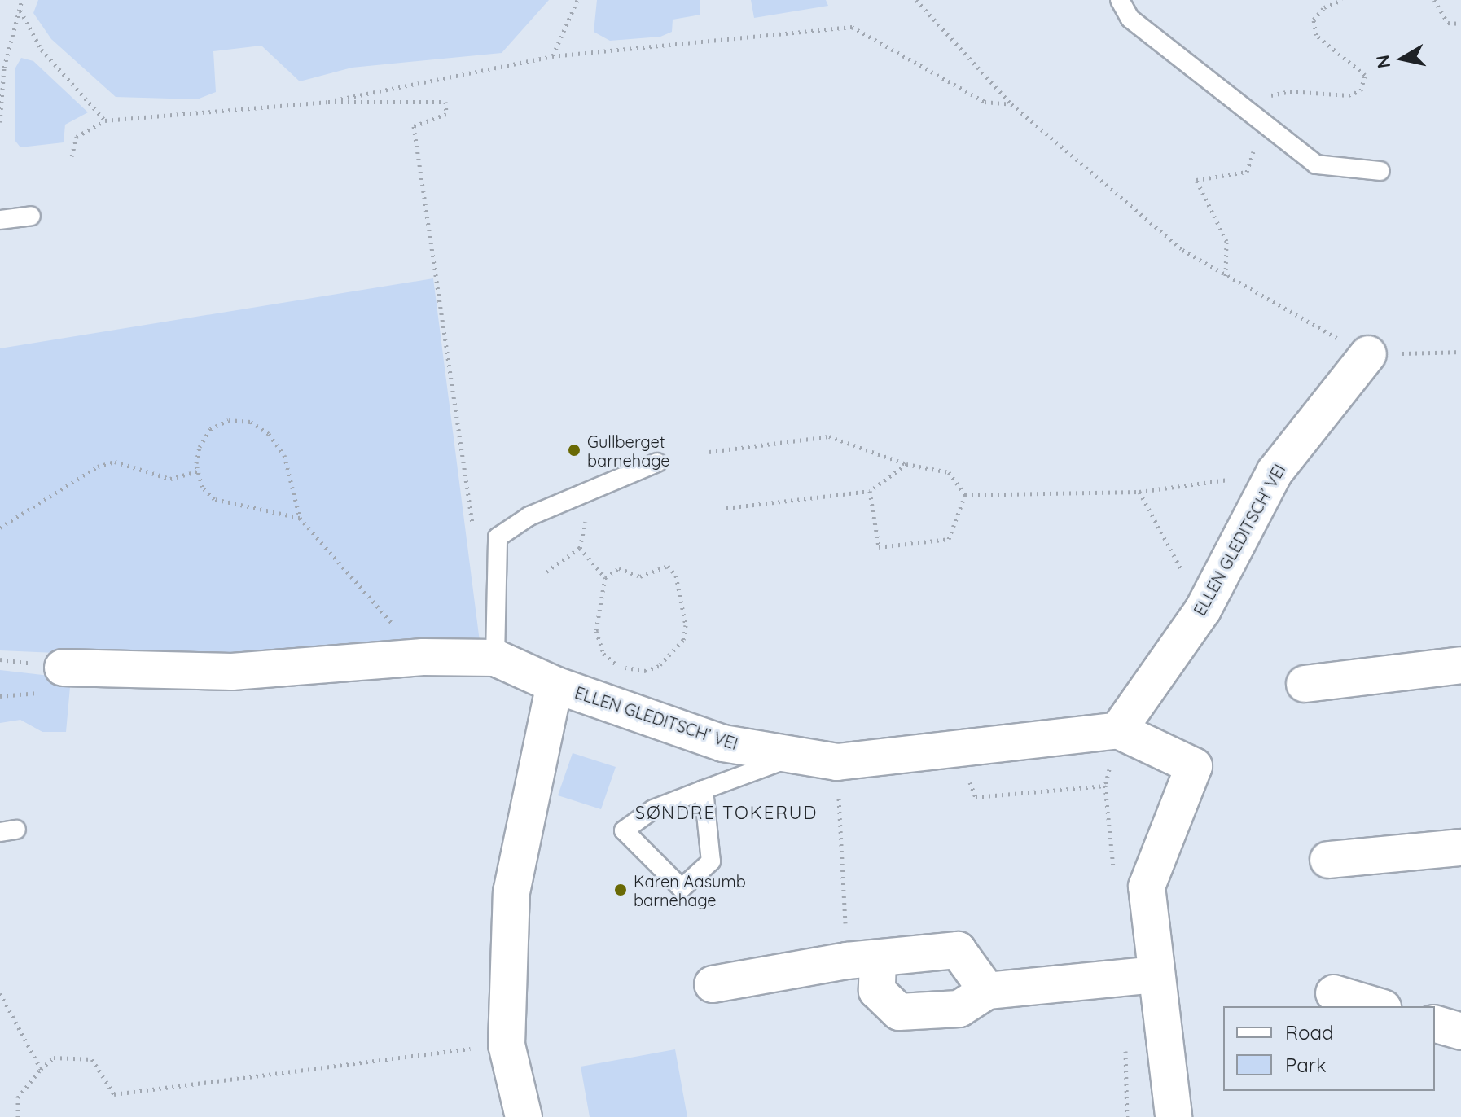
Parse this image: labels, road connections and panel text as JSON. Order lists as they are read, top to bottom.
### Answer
{
  "streets": {
    "street": ["ELLEN GLEDITSCH’ VEI"]
  },
  "districts": ["SØNDRE TOKERUD"],
  "places": ["Gullberget barnehage", "Karen Aasumb barnehage"],
  "legend": ["Road", "Park"],
  "north": "left"
}
